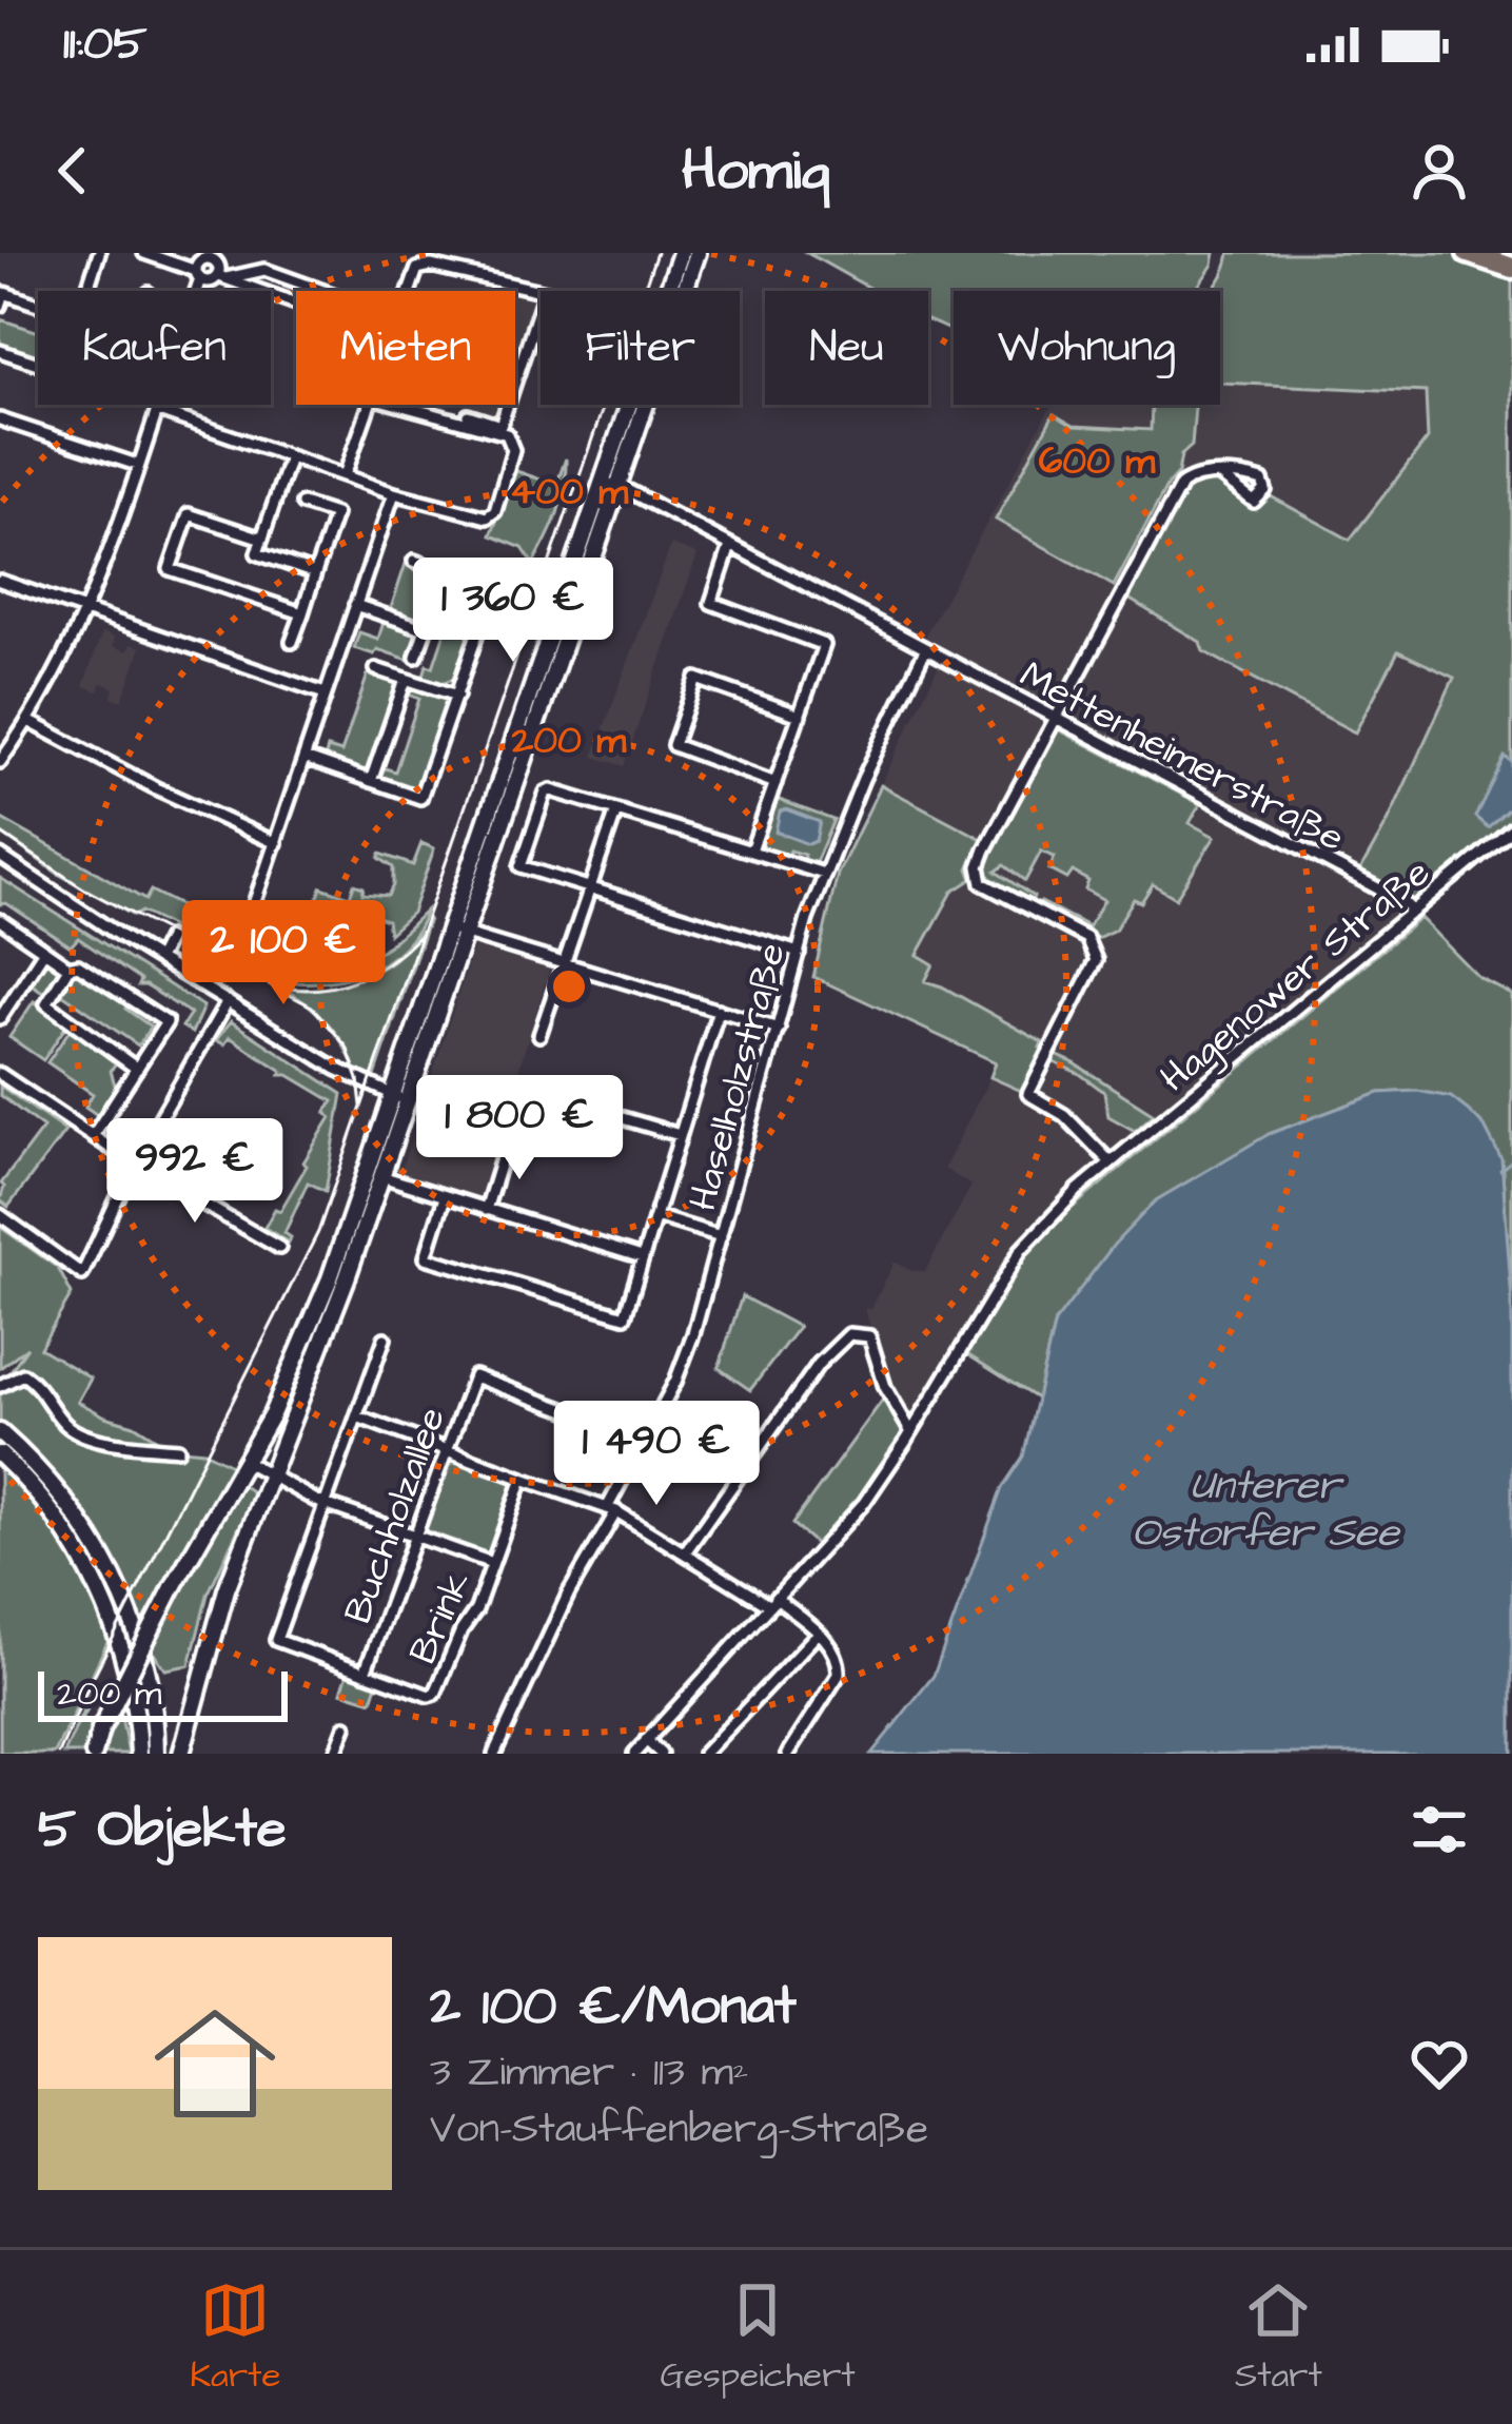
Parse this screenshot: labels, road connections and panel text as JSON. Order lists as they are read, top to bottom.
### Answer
{
  "streets": {
    "street": [
      "Mettenheimerstraße",
      "Hagenower Straße",
      "Haselholzstraße",
      "Buchholzallee",
      "Brink"
    ]
  },
  "crossings": [
    ["Mettenheimerstraße", "Hagenower Straße"],
    ["Mettenheimerstraße", "Haselholzstraße"],
    ["Haselholzstraße", "Buchholzallee"],
    ["Buchholzallee", "Brink"]
  ],
  "water": ["Unterer Ostorfer See"],
  "scale_bar": "200 m",
  "page": {
    "status": "11:05",
    "header": "Homiq",
    "chip": [
      "Kaufen",
      "Mieten",
      "Filter",
      "Neu",
      "Wohnung"
    ],
    "price": [
      "1 360 €",
      "2 100 €",
      "1 800 €",
      "992 €",
      "1 490 €"
    ],
    "scale": "200 m",
    "heading": "5 Objekte",
    "list": [
      {
        "name": "2 100 €/Monat",
        "note": "3 Zimmer · 113 m² · Von-Stauffenberg-Straße"
      }
    ],
    "tabs": ["Karte", "Gespeichert", "Start"]
  },
  "rings": ["600 m", "400 m", "200 m"]
}
